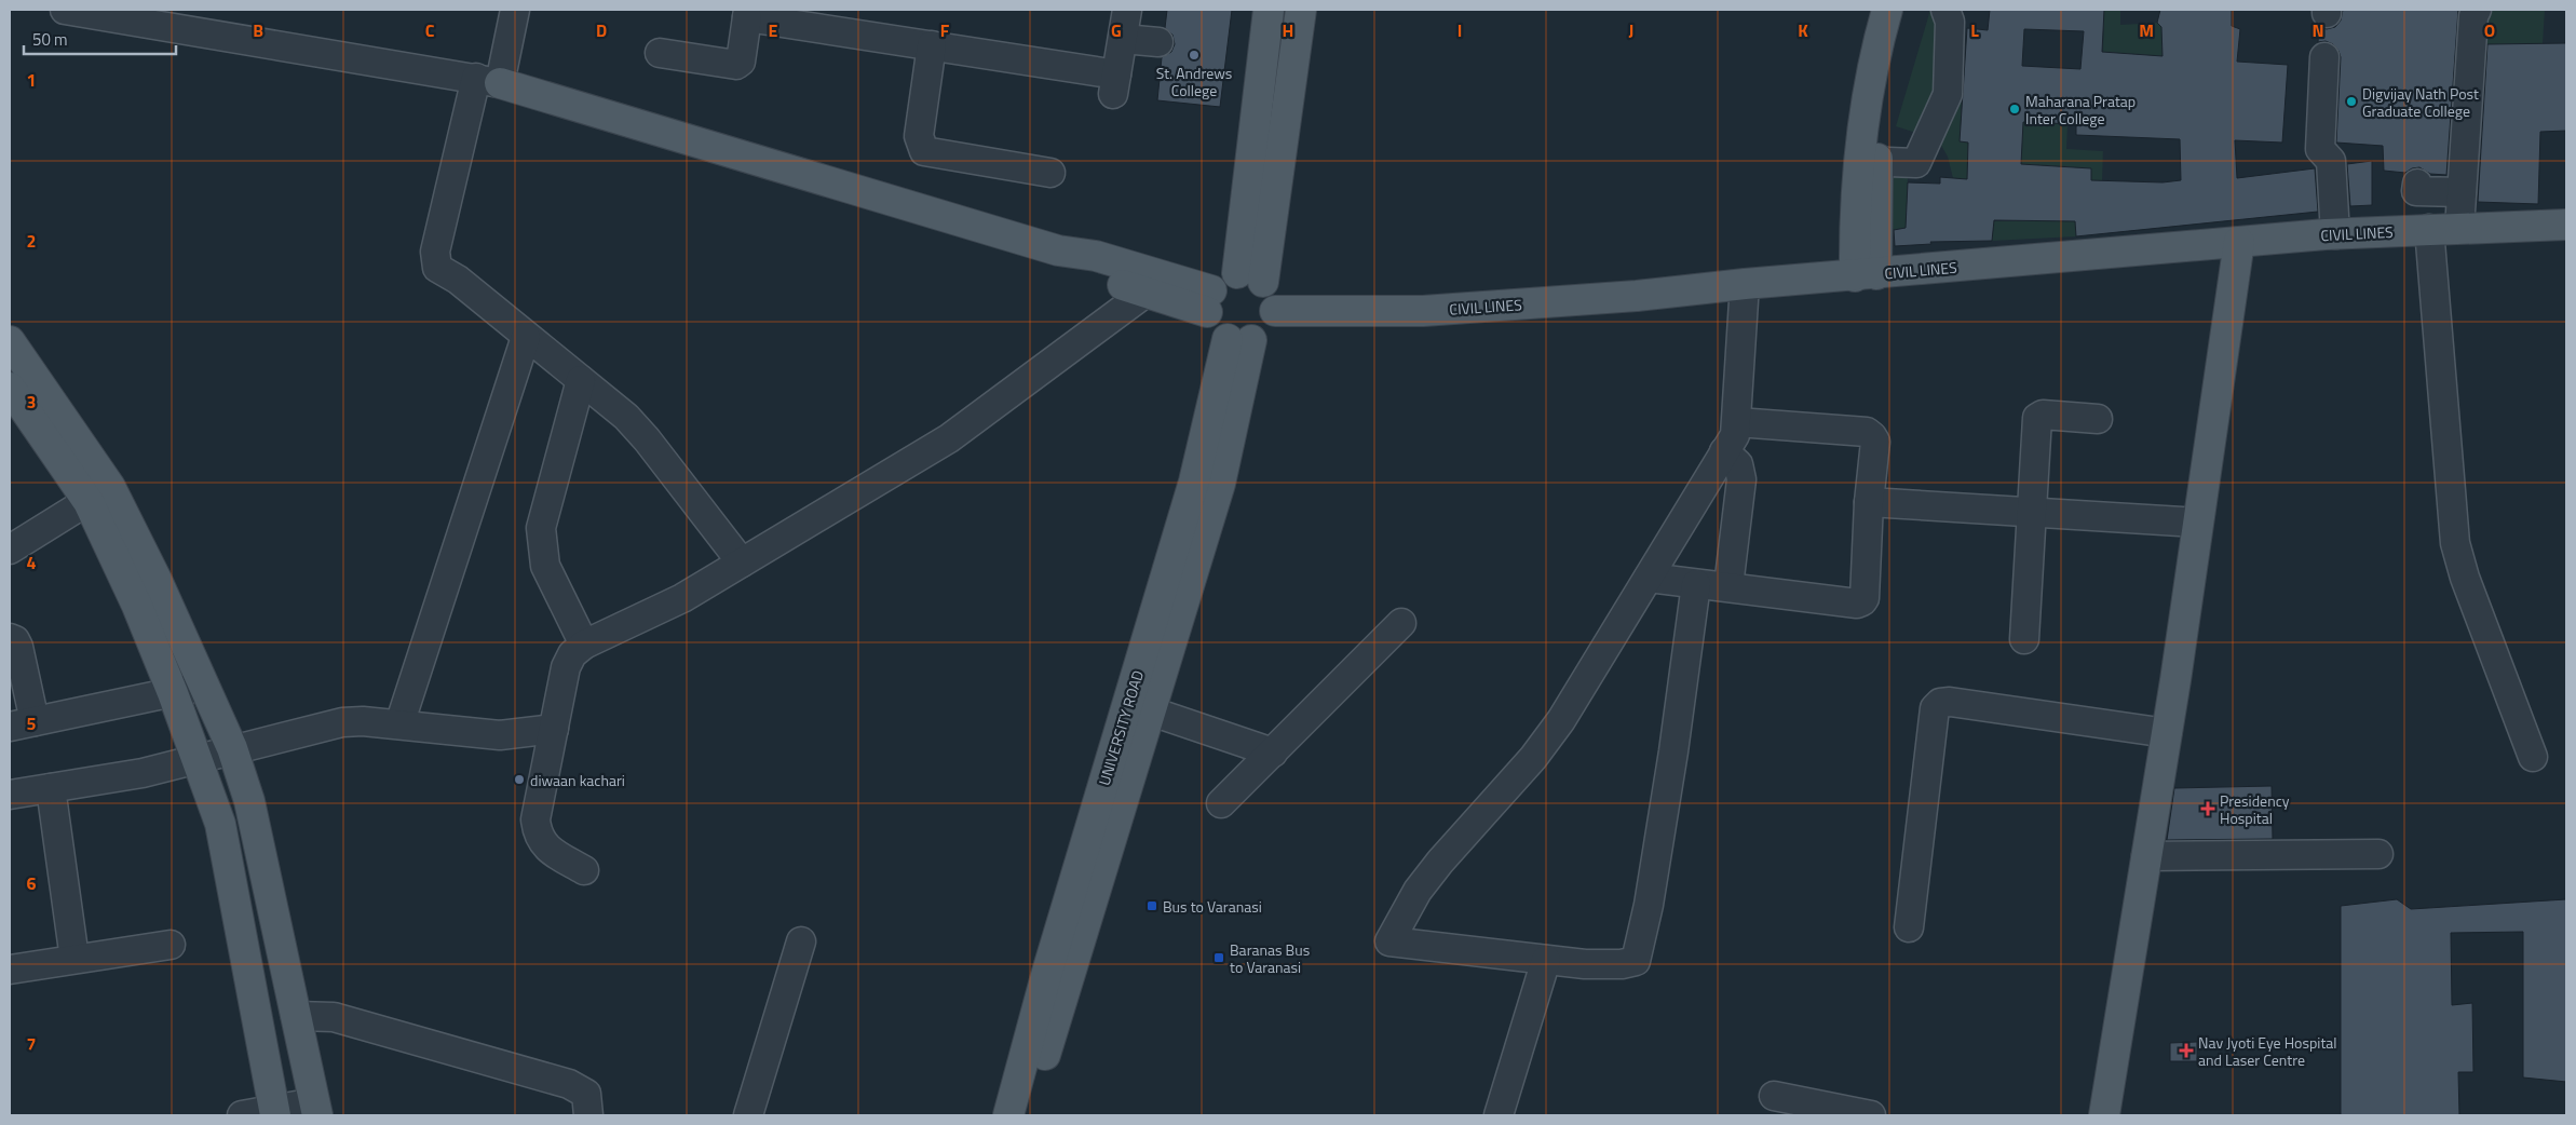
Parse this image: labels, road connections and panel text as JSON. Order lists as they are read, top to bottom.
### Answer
{
  "streets": {
    "main road": ["CIVIL LINES", "UNIVERSITY ROAD"]
  },
  "crossings": [
    ["CIVIL LINES", "UNIVERSITY ROAD"]
  ],
  "places": {
    "other": [
      "St. Andrews College",
      "Digvijay Nath Post Graduate College",
      "Maharana Pratap Inter College",
      "diwaan kachari"
    ],
    "health": ["Presidency Hospital", "Nav Jyoti Eye Hospital and Laser Centre"],
    "transit": ["Bus to Varanasi", "Baranas Bus to Varanasi"]
  },
  "scale_bar": "50 m",
  "grid": {
    "columns": [
      "B",
      "C",
      "D",
      "E",
      "F",
      "G",
      "H",
      "I",
      "J",
      "K",
      "L",
      "M",
      "N",
      "O"
    ],
    "rows": [
      "1",
      "2",
      "3",
      "4",
      "5",
      "6",
      "7"
    ]
  }
}
